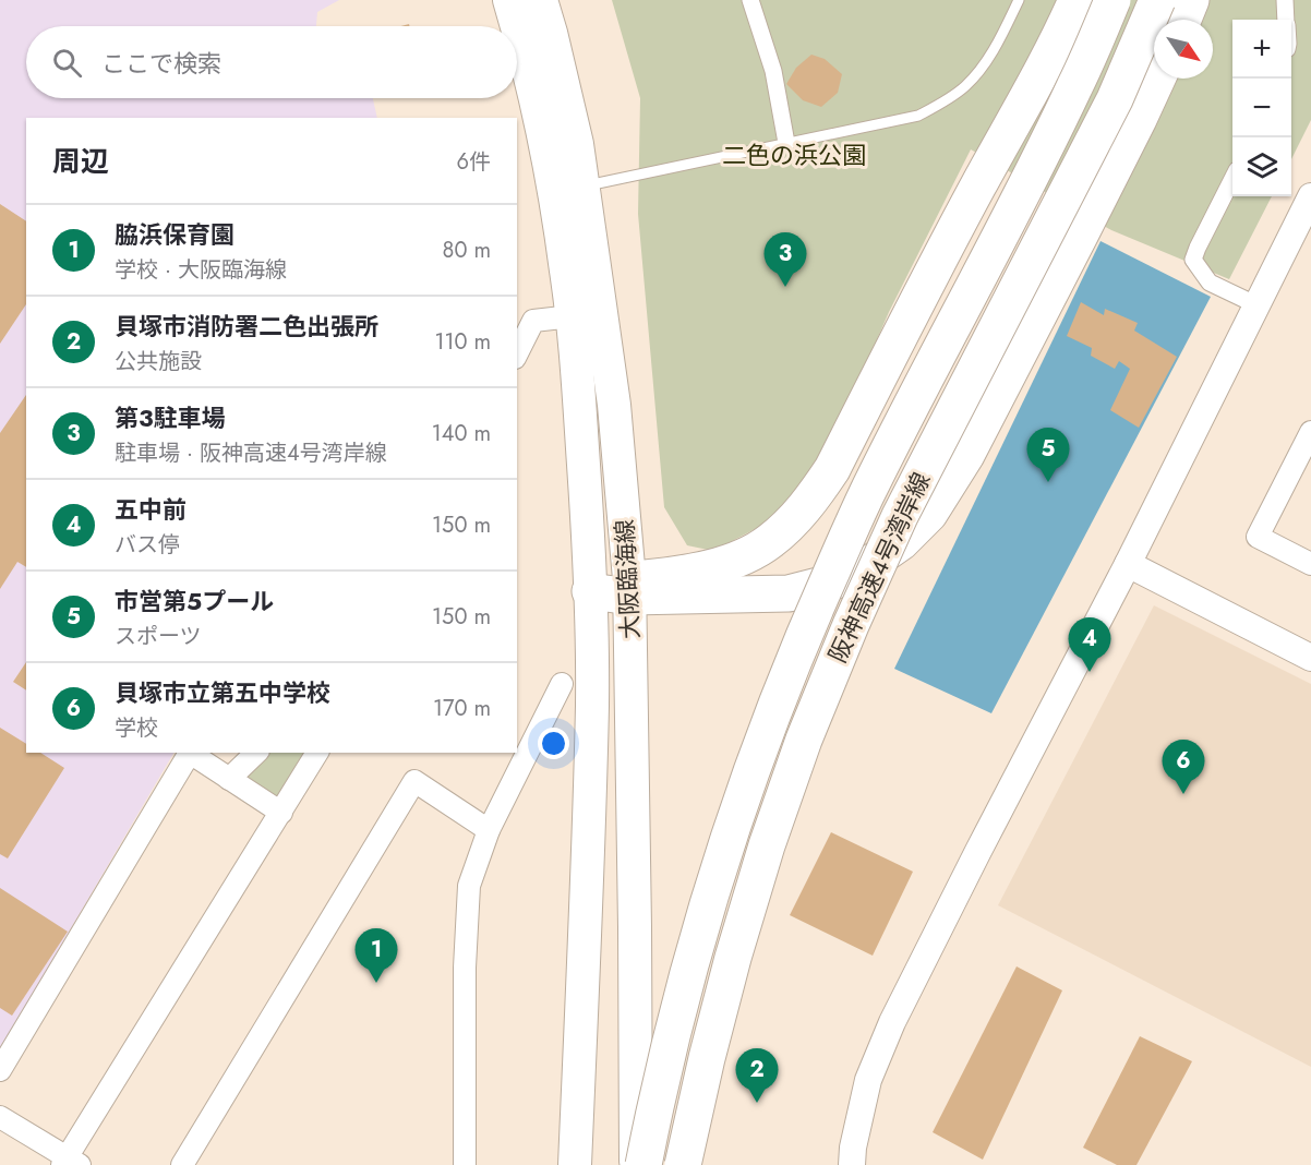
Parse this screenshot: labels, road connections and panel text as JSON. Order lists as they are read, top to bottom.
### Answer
{
  "streets": {
    "highway": ["阪神高速4号湾岸線"],
    "main road": ["大阪臨海線"]
  },
  "parks": ["二色の浜公園"],
  "north": "bottom right",
  "page": {
    "map_buttons": ["+", "−"],
    "search": "ここで検索",
    "heading": ["周辺", "6件"],
    "list": [
      {
        "mark": "1",
        "name": "脇浜保育園",
        "note": "学校 · 大阪臨海線",
        "value": "80 m"
      },
      {
        "mark": "2",
        "name": "貝塚市消防署二色出張所",
        "note": "公共施設",
        "value": "110 m"
      },
      {
        "mark": "3",
        "name": "第3駐車場",
        "note": "駐車場 · 阪神高速4号湾岸線",
        "value": "140 m"
      },
      {
        "mark": "4",
        "name": "五中前",
        "note": "バス停",
        "value": "150 m"
      },
      {
        "mark": "5",
        "name": "市営第5プール",
        "note": "スポーツ",
        "value": "150 m"
      },
      {
        "mark": "6",
        "name": "貝塚市立第五中学校",
        "note": "学校",
        "value": "170 m"
      }
    ],
    "pins": [
      "3",
      "5",
      "4",
      "6",
      "1",
      "2"
    ]
  }
}
